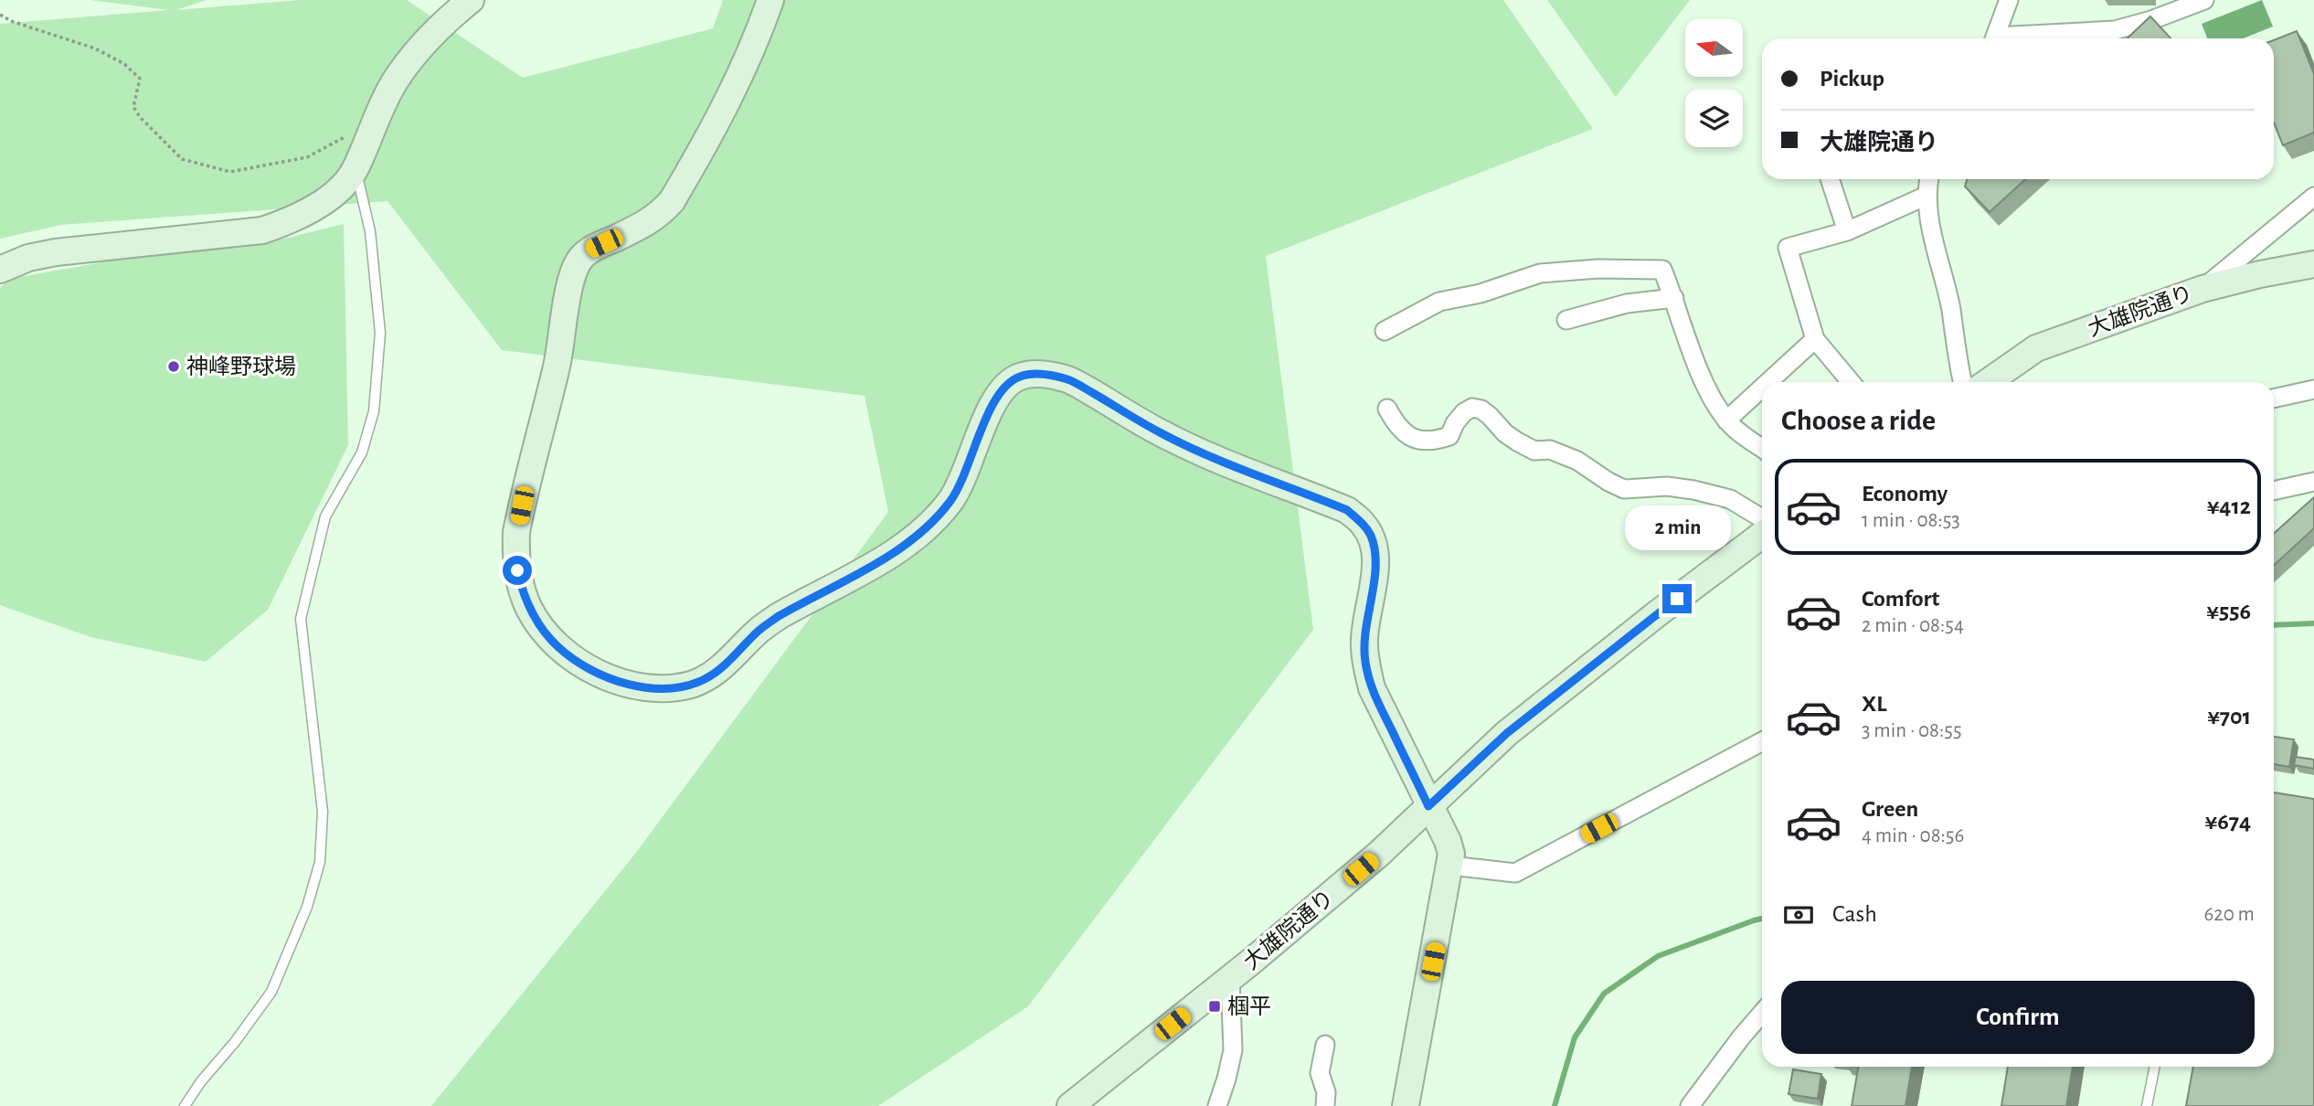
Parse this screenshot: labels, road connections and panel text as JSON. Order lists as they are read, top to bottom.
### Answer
{
  "streets": {
    "street": ["大雄院通り"]
  },
  "places": {
    "other": ["神峰野球場"],
    "transit": ["椢平"]
  },
  "north": "left",
  "page": {
    "banner": ["Pickup", "大雄院通り"],
    "heading": "Choose a ride",
    "list": [
      {
        "name": "Economy",
        "note": "1 min · 08:53",
        "value": "¥412"
      },
      {
        "name": "Comfort",
        "note": "2 min · 08:54",
        "value": "¥556"
      },
      {
        "name": "XL",
        "note": "3 min · 08:55",
        "value": "¥701"
      },
      {
        "name": "Green",
        "note": "4 min · 08:56",
        "value": "¥674"
      }
    ],
    "bubble": "2 min",
    "pay": ["Cash", "620 m"],
    "buttons": "Confirm"
  }
}
